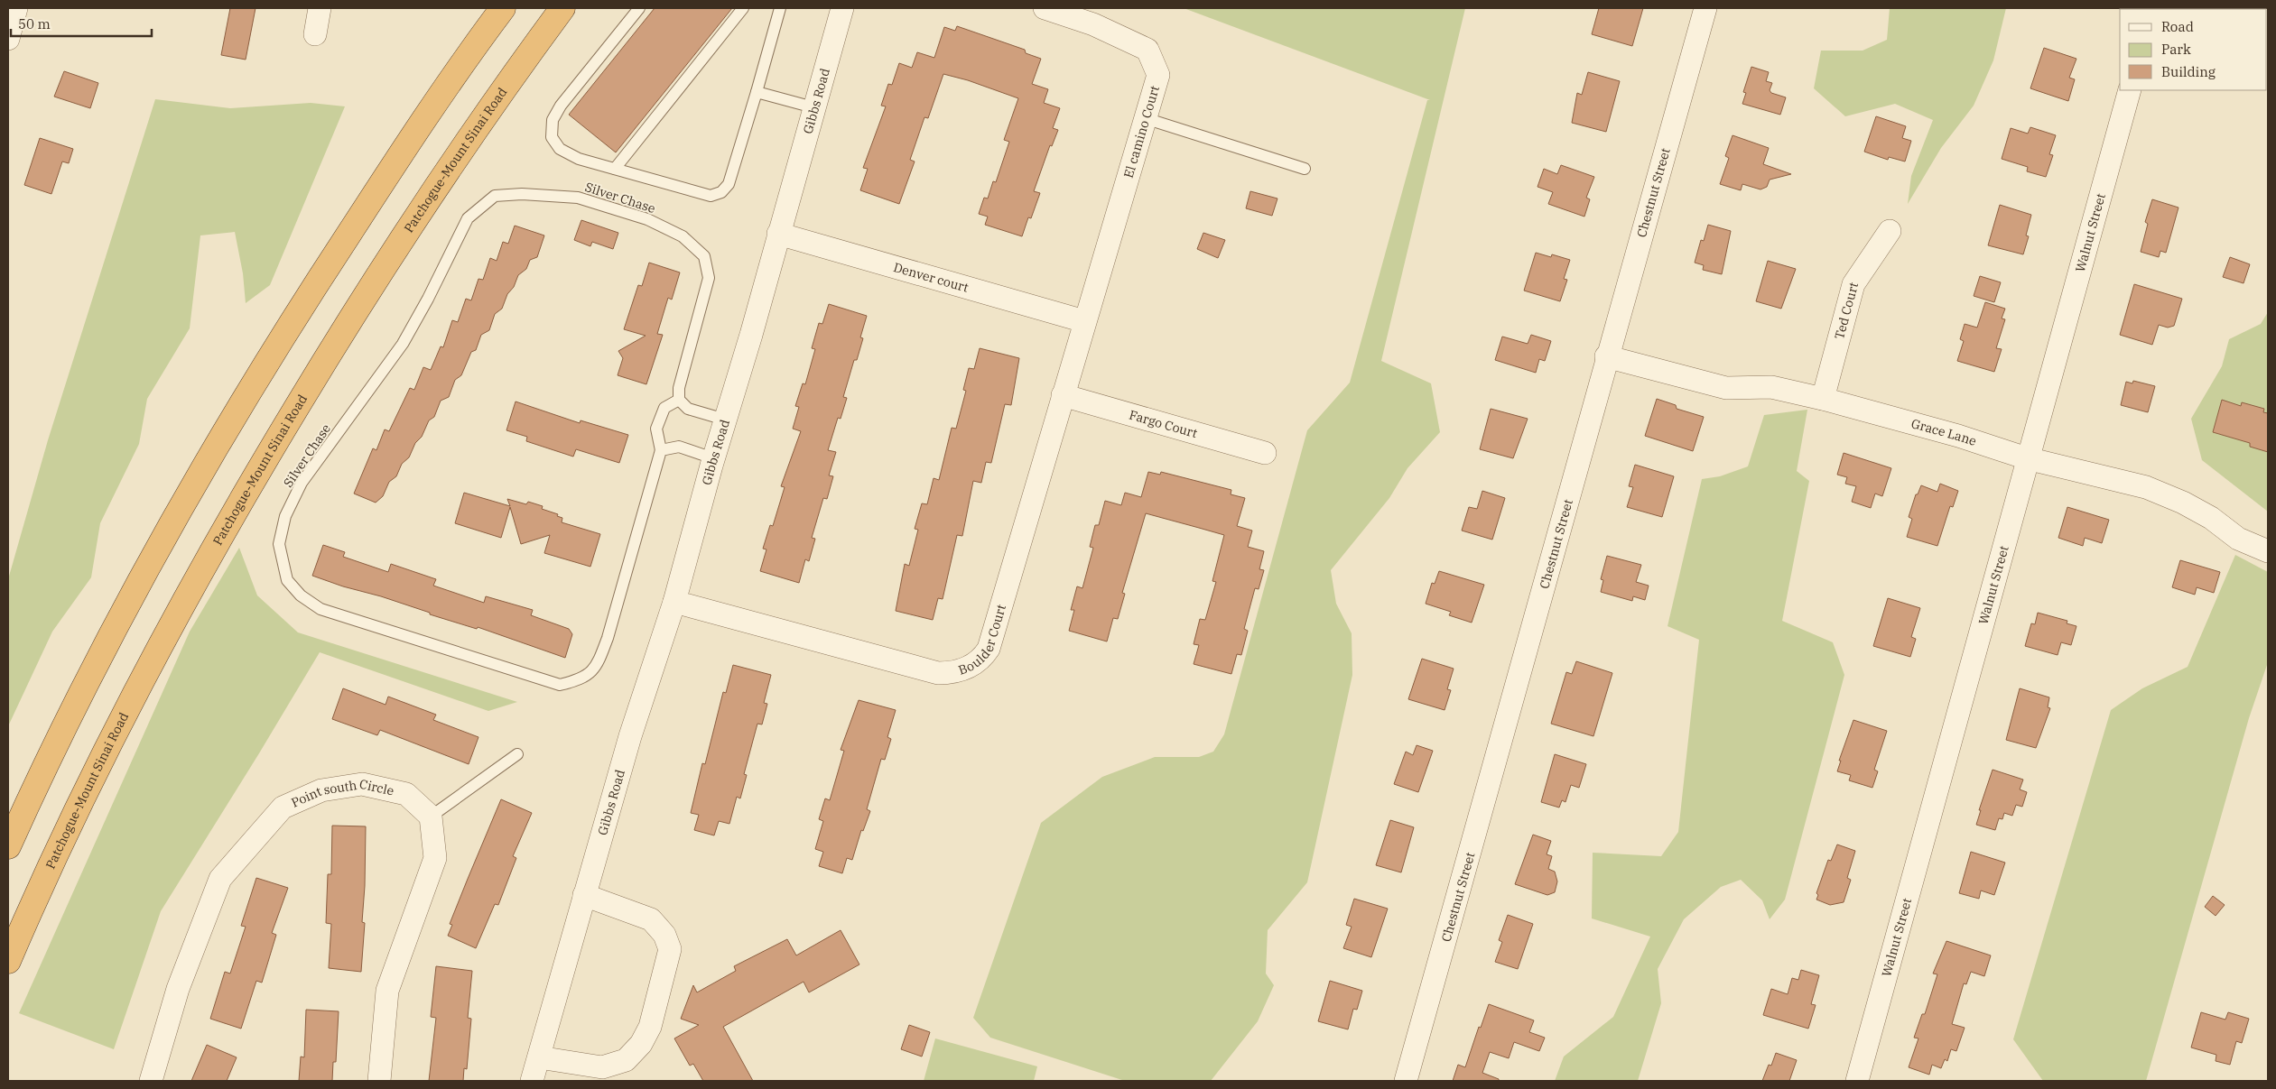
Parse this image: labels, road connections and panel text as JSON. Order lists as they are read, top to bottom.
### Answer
{
  "streets": {
    "highway": ["Patchogue-Mount Sinai Road"],
    "street": [
      "Gibbs Road",
      "El camino Court",
      "Chestnut Street",
      "Walnut Street",
      "Denver court",
      "Ted Court",
      "Fargo Court",
      "Grace Lane",
      "Boulder Court",
      "Point south Circle"
    ],
    "lane": ["Silver Chase"]
  },
  "crossings": [
    ["Gibbs Road", "Denver court"],
    ["Gibbs Road", "Boulder Court"],
    ["El camino Court", "Denver court"],
    ["El camino Court", "Boulder Court"],
    ["Chestnut Street", "Grace Lane"],
    ["Walnut Street", "Grace Lane"],
    ["Denver court", "Boulder Court"],
    ["Ted Court", "Grace Lane"],
    ["Fargo Court", "Boulder Court"]
  ],
  "legend": ["Road", "Park", "Building"],
  "scale_bar": "50 m"
}
